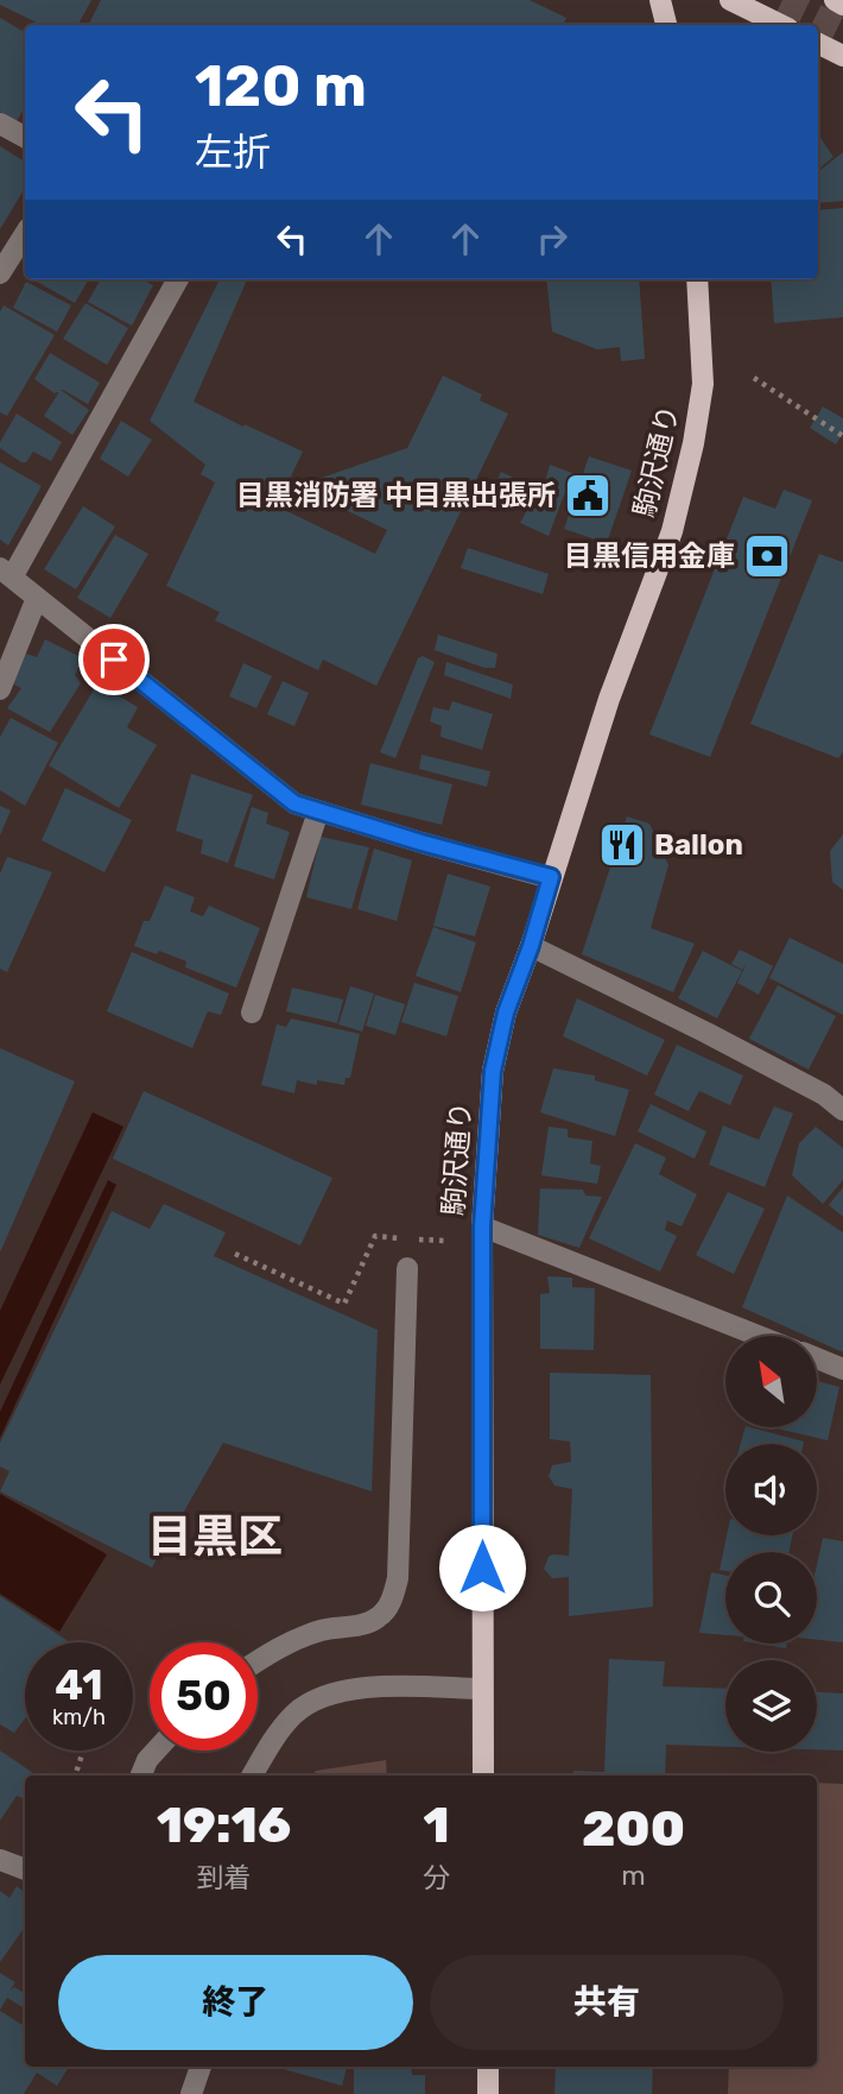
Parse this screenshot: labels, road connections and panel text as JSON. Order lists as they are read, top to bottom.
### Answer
{
  "streets": {
    "main road": ["駒沢通り"]
  },
  "districts": ["目黒区"],
  "places": {
    "public building": ["目黒消防署 中目黒出張所"],
    "bank": ["目黒信用金庫"],
    "restaurant": ["Ballon"]
  },
  "north": "top left",
  "page": {
    "turn": ["120 m", "左折"],
    "speed": "41 km/h",
    "limit": "50",
    "eta": [
      "19:16",
      "到着",
      "1",
      "分",
      "200",
      "m"
    ],
    "buttons": ["終了", "共有"]
  }
}
